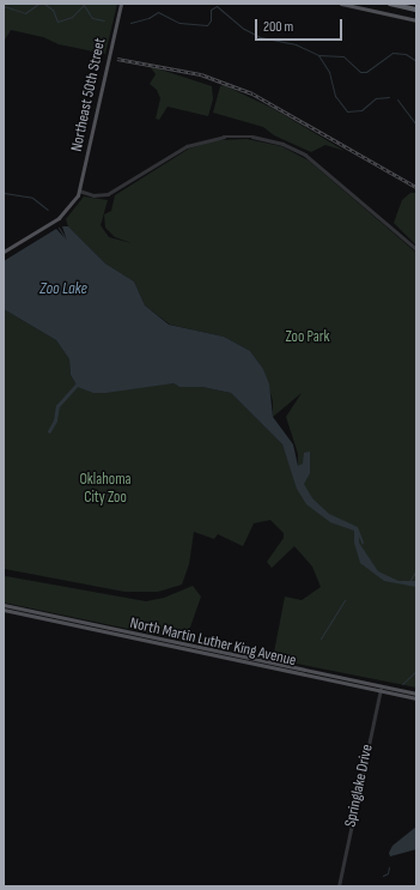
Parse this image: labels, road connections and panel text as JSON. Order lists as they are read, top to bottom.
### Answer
{
  "streets": {
    "main road": ["Northeast 50th Street", "North Martin Luther King Avenue"],
    "street": ["Springlake Drive"]
  },
  "crossings": [
    ["North Martin Luther King Avenue", "Springlake Drive"]
  ],
  "water": ["Zoo Lake"],
  "parks": ["Zoo Park", "Oklahoma City Zoo"],
  "scale_bar": "200 m"
}
